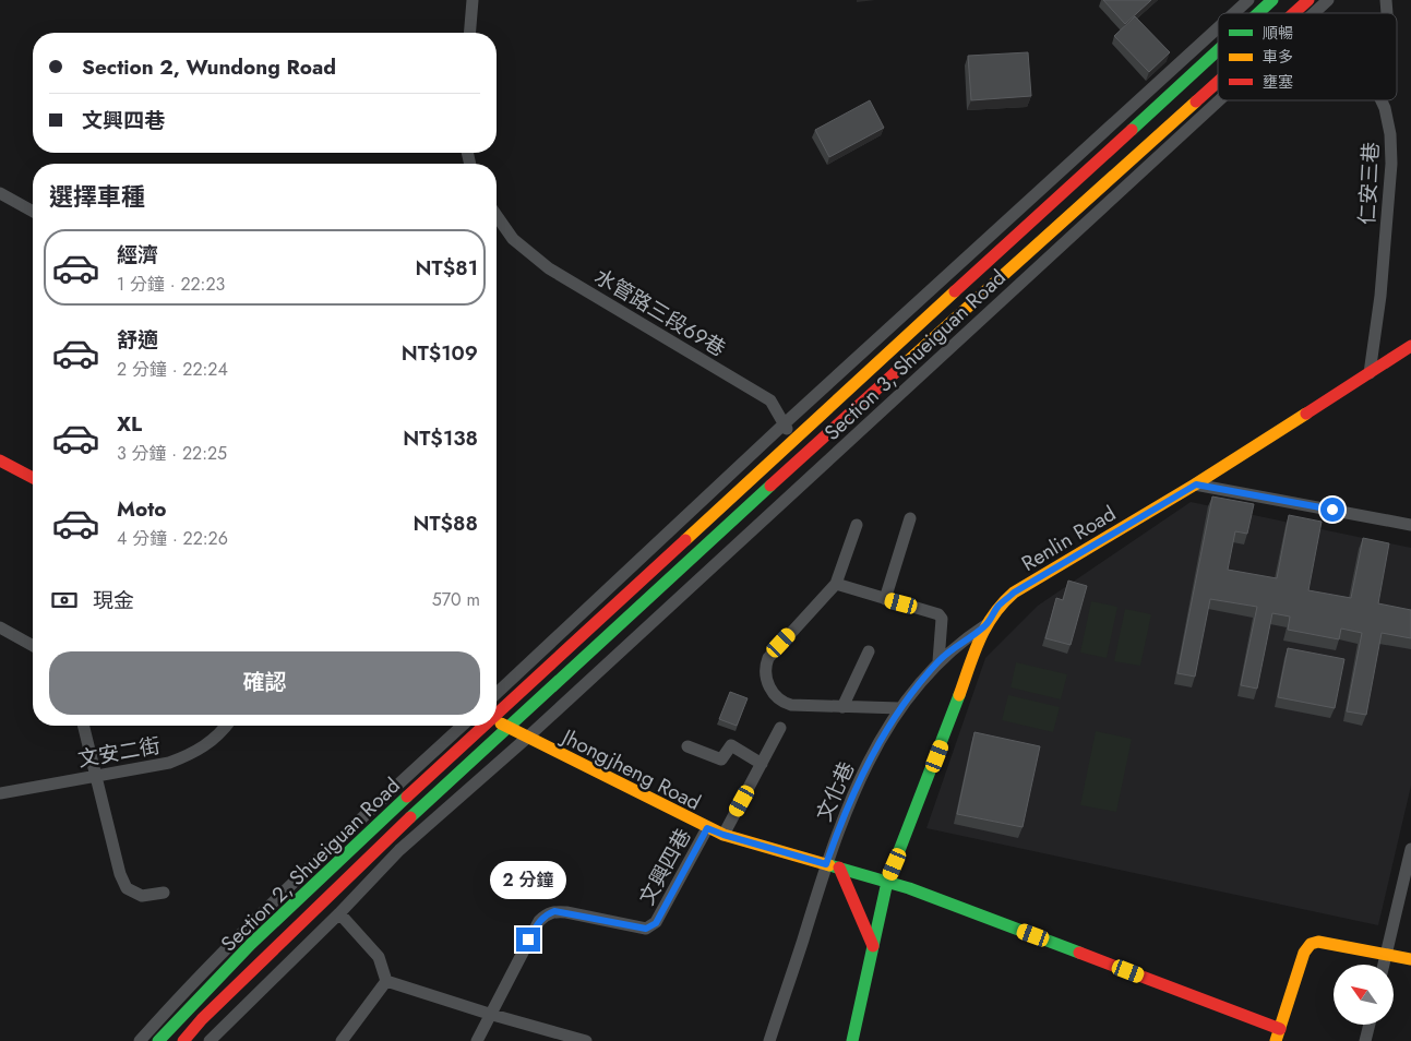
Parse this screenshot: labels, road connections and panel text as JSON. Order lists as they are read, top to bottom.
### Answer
{
  "streets": {
    "street": [
      "仁安三巷",
      "水管路三段69巷",
      "Section 3, Shueiguan Road",
      "Renlin Road",
      "文安二街",
      "Jhongjheng Road",
      "文化巷",
      "Section 2, Shueiguan Road",
      "文興四巷"
    ]
  },
  "crossings": [
    ["仁安三巷", "Renlin Road"],
    ["水管路三段69巷", "Section 3, Shueiguan Road"],
    ["Section 3, Shueiguan Road", "Jhongjheng Road"],
    ["Section 3, Shueiguan Road", "Section 2, Shueiguan Road"],
    ["Renlin Road", "Jhongjheng Road"],
    ["Renlin Road", "文化巷"],
    ["Jhongjheng Road", "文化巷"],
    ["Jhongjheng Road", "Section 2, Shueiguan Road"],
    ["Jhongjheng Road", "文興四巷"]
  ],
  "legend": ["順暢", "車多", "壅塞"],
  "north": "top left",
  "page": {
    "banner": ["Section 2, Wundong Road", "文興四巷"],
    "heading": "選擇車種",
    "list": [
      {
        "name": "經濟",
        "note": "1 分鐘 · 22:23",
        "value": "NT$81"
      },
      {
        "name": "舒適",
        "note": "2 分鐘 · 22:24",
        "value": "NT$109"
      },
      {
        "name": "XL",
        "note": "3 分鐘 · 22:25",
        "value": "NT$138"
      },
      {
        "name": "Moto",
        "note": "4 分鐘 · 22:26",
        "value": "NT$88"
      }
    ],
    "pay": ["現金", "570 m"],
    "buttons": "確認",
    "bubble": "2 分鐘"
  }
}
